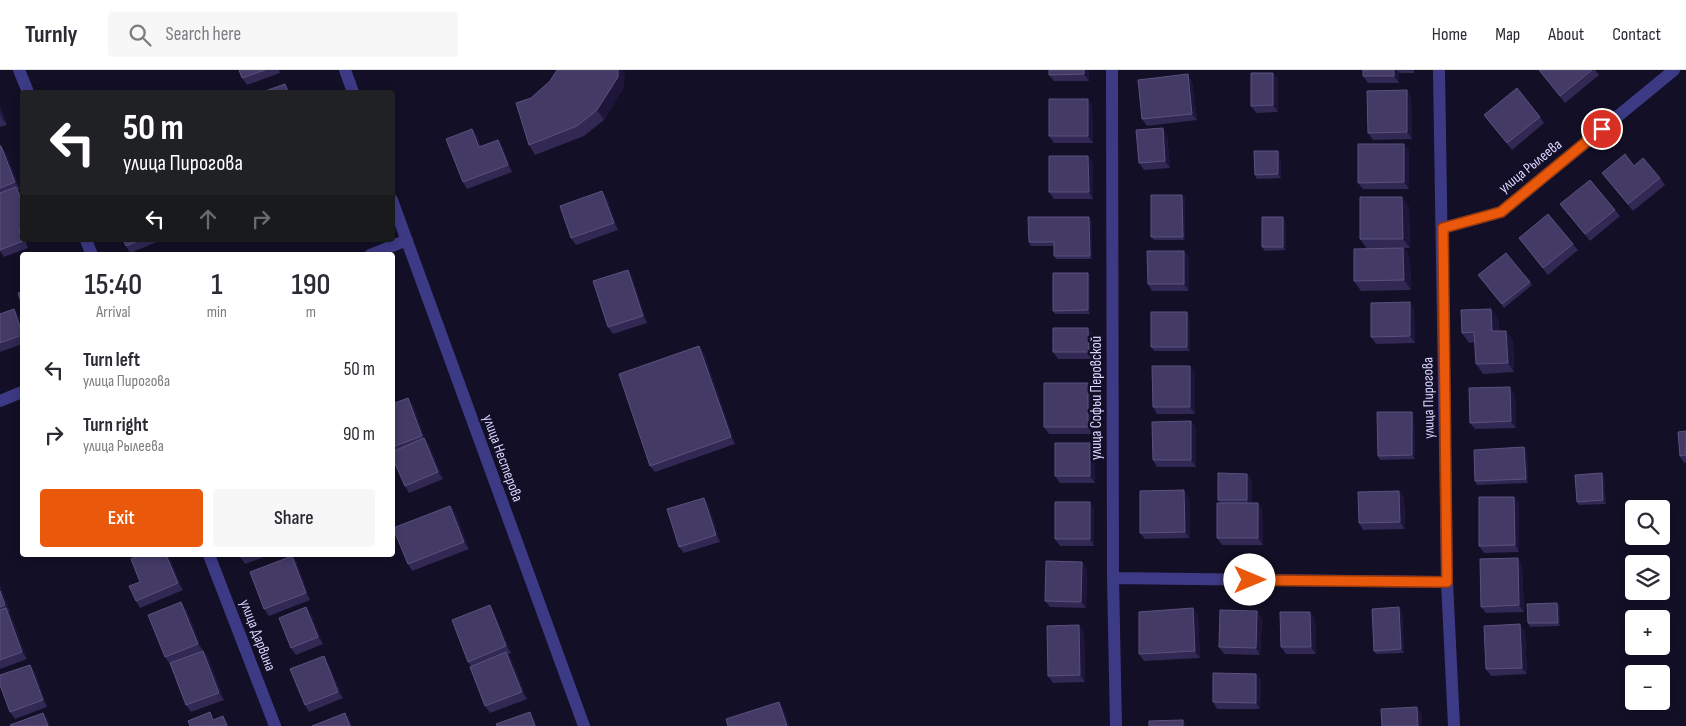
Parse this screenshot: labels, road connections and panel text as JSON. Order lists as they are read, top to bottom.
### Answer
{
  "streets": {
    "street": [
      "улица Рылеева",
      "улица Софьи Перовской",
      "улица Пирогова",
      "улица Нестерова",
      "улица Дарвина"
    ]
  },
  "crossings": [
    ["улица Рылеева", "улица Пирогова"]
  ],
  "page": {
    "header": "Turnly",
    "search": "Search here",
    "nav": [
      "Home",
      "Map",
      "About",
      "Contact"
    ],
    "turn": ["50 m", "улица Пирогова"],
    "eta": [
      "15:40",
      "Arrival",
      "1",
      "min",
      "190",
      "m"
    ],
    "list": [
      {
        "name": "Turn left",
        "note": "улица Пирогова",
        "value": "50 m"
      },
      {
        "name": "Turn right",
        "note": "улица Рылеева",
        "value": "90 m"
      }
    ],
    "buttons": ["Exit", "Share"],
    "map_buttons": ["+", "−"]
  }
}
